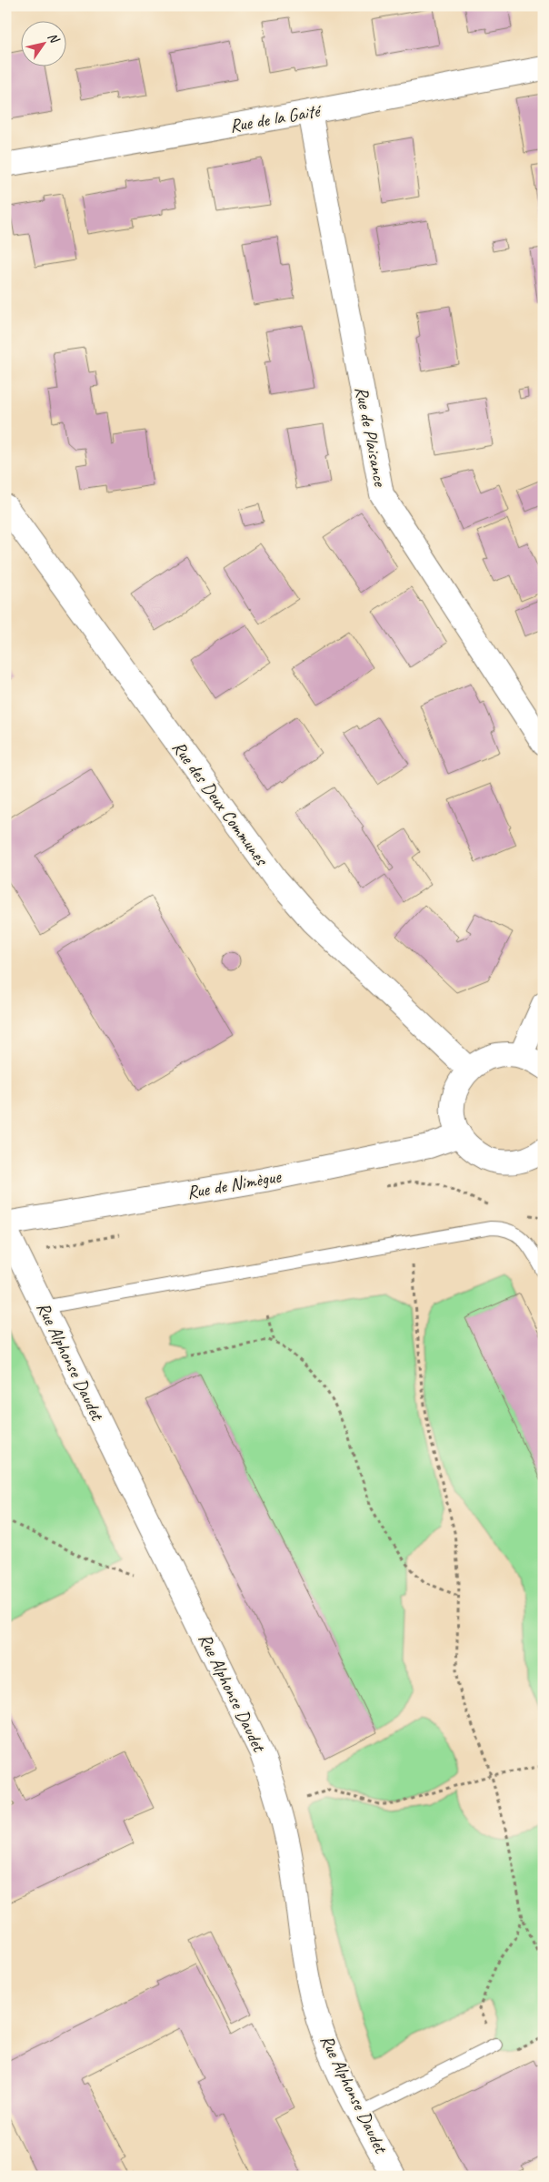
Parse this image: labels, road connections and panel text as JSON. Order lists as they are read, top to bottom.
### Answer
{
  "streets": {
    "street": [
      "Rue de la Gaité",
      "Rue de Plaisance",
      "Rue des Deux Communes",
      "Rue de Nimègue",
      "Rue Alphonse Daudet"
    ]
  },
  "crossings": [
    ["Rue de la Gaité", "Rue de Plaisance"]
  ],
  "north": "top right"
}
